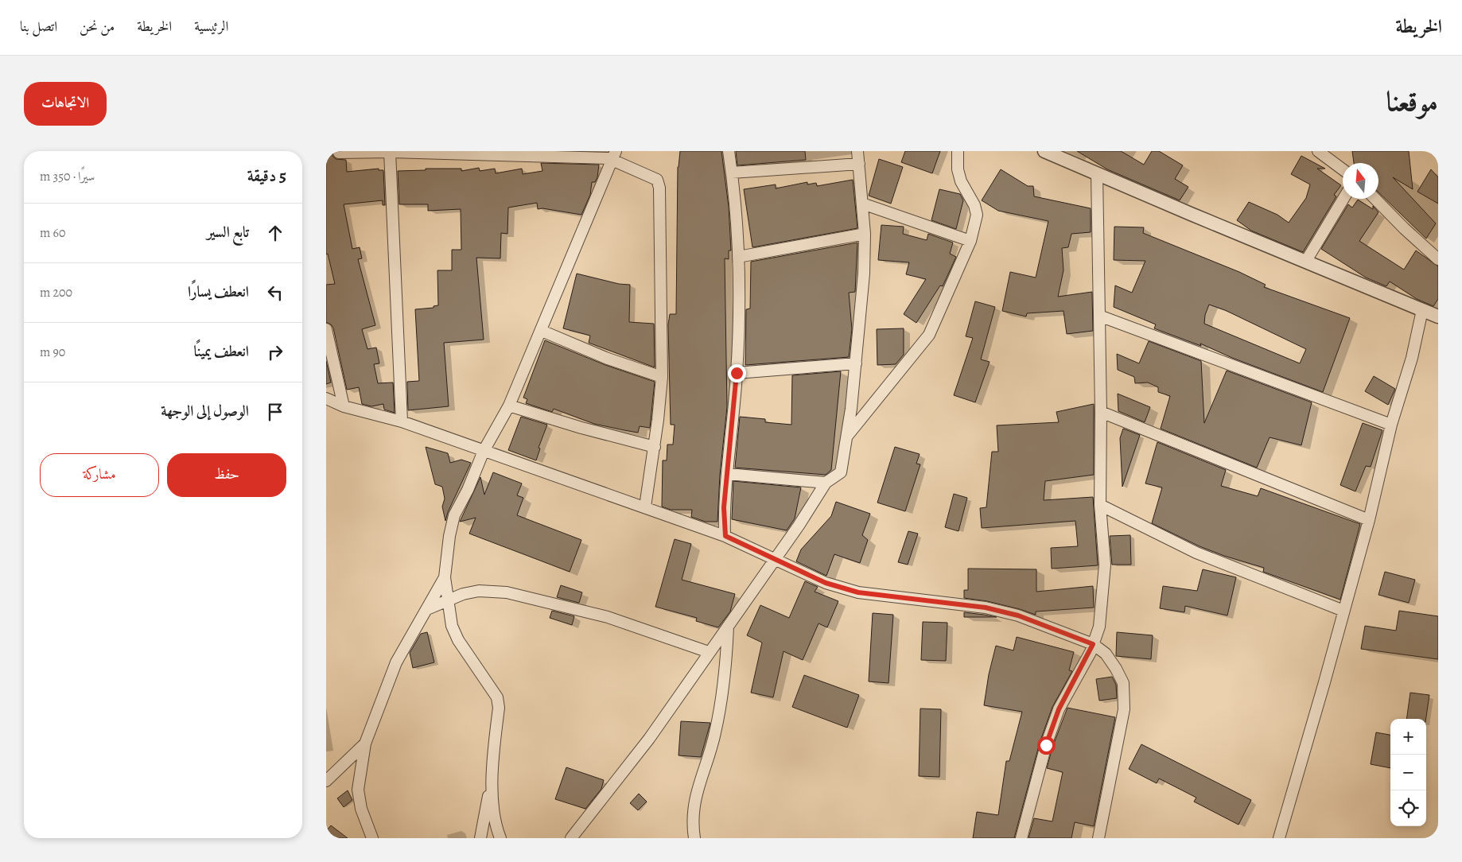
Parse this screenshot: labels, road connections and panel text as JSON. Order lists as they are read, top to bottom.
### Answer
{
  "north": "top",
  "page": {
    "header": "الخريطة",
    "nav": [
      "الرئيسية",
      "الخريطة",
      "من نحن",
      "اتصل بنا"
    ],
    "title": "موقعنا",
    "buttons": [
      "الاتجاهات",
      ["حفظ", "مشاركة"]
    ],
    "heading": ["5 دقيقة", "سيرًا · 350 m"],
    "list": [
      ["تابع السير", "60 m"],
      ["انعطف يسارًا", "200 m"],
      ["انعطف يمينًا", "90 m"],
      "الوصول إلى الوجهة"
    ],
    "map_buttons": ["+", "−"]
  }
}
